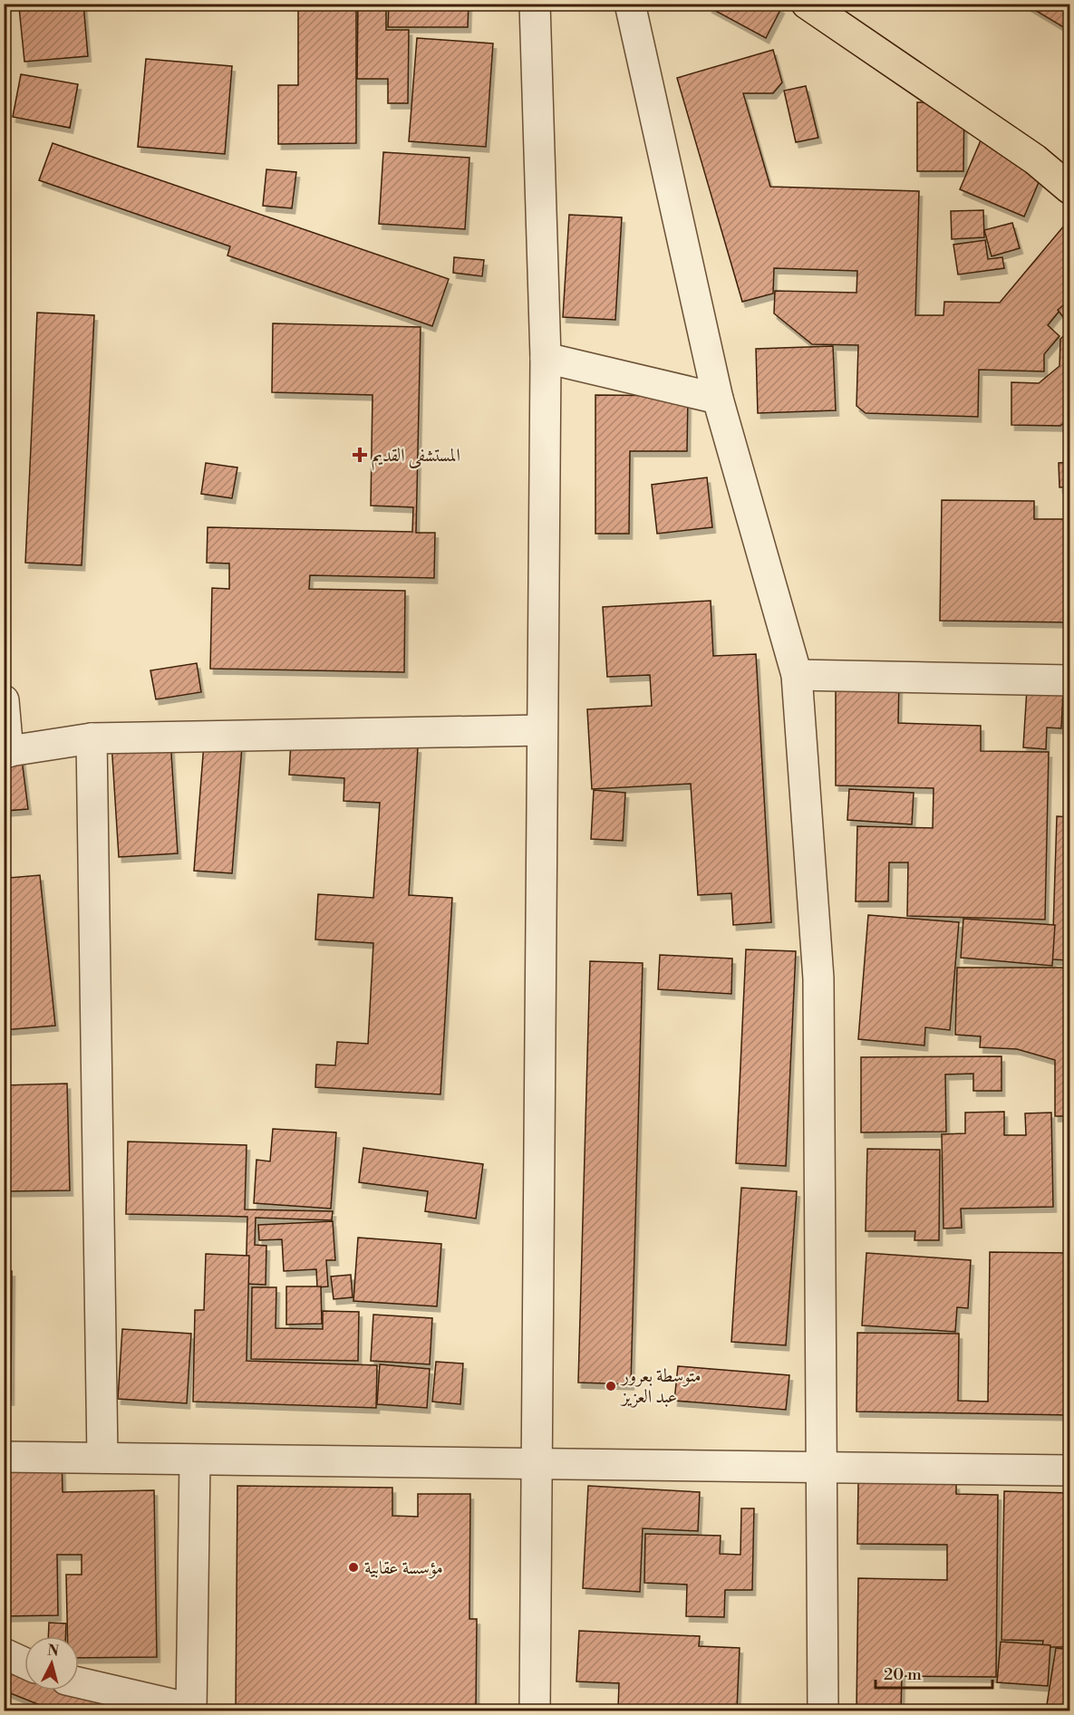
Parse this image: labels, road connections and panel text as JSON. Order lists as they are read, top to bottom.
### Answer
{
  "places": {
    "health": ["المستشفى القديم"],
    "other": ["متوسطة بعرور عبد العزيز", "مؤسسة عقابية"]
  },
  "scale_bar": "20 m",
  "north": "top"
}
